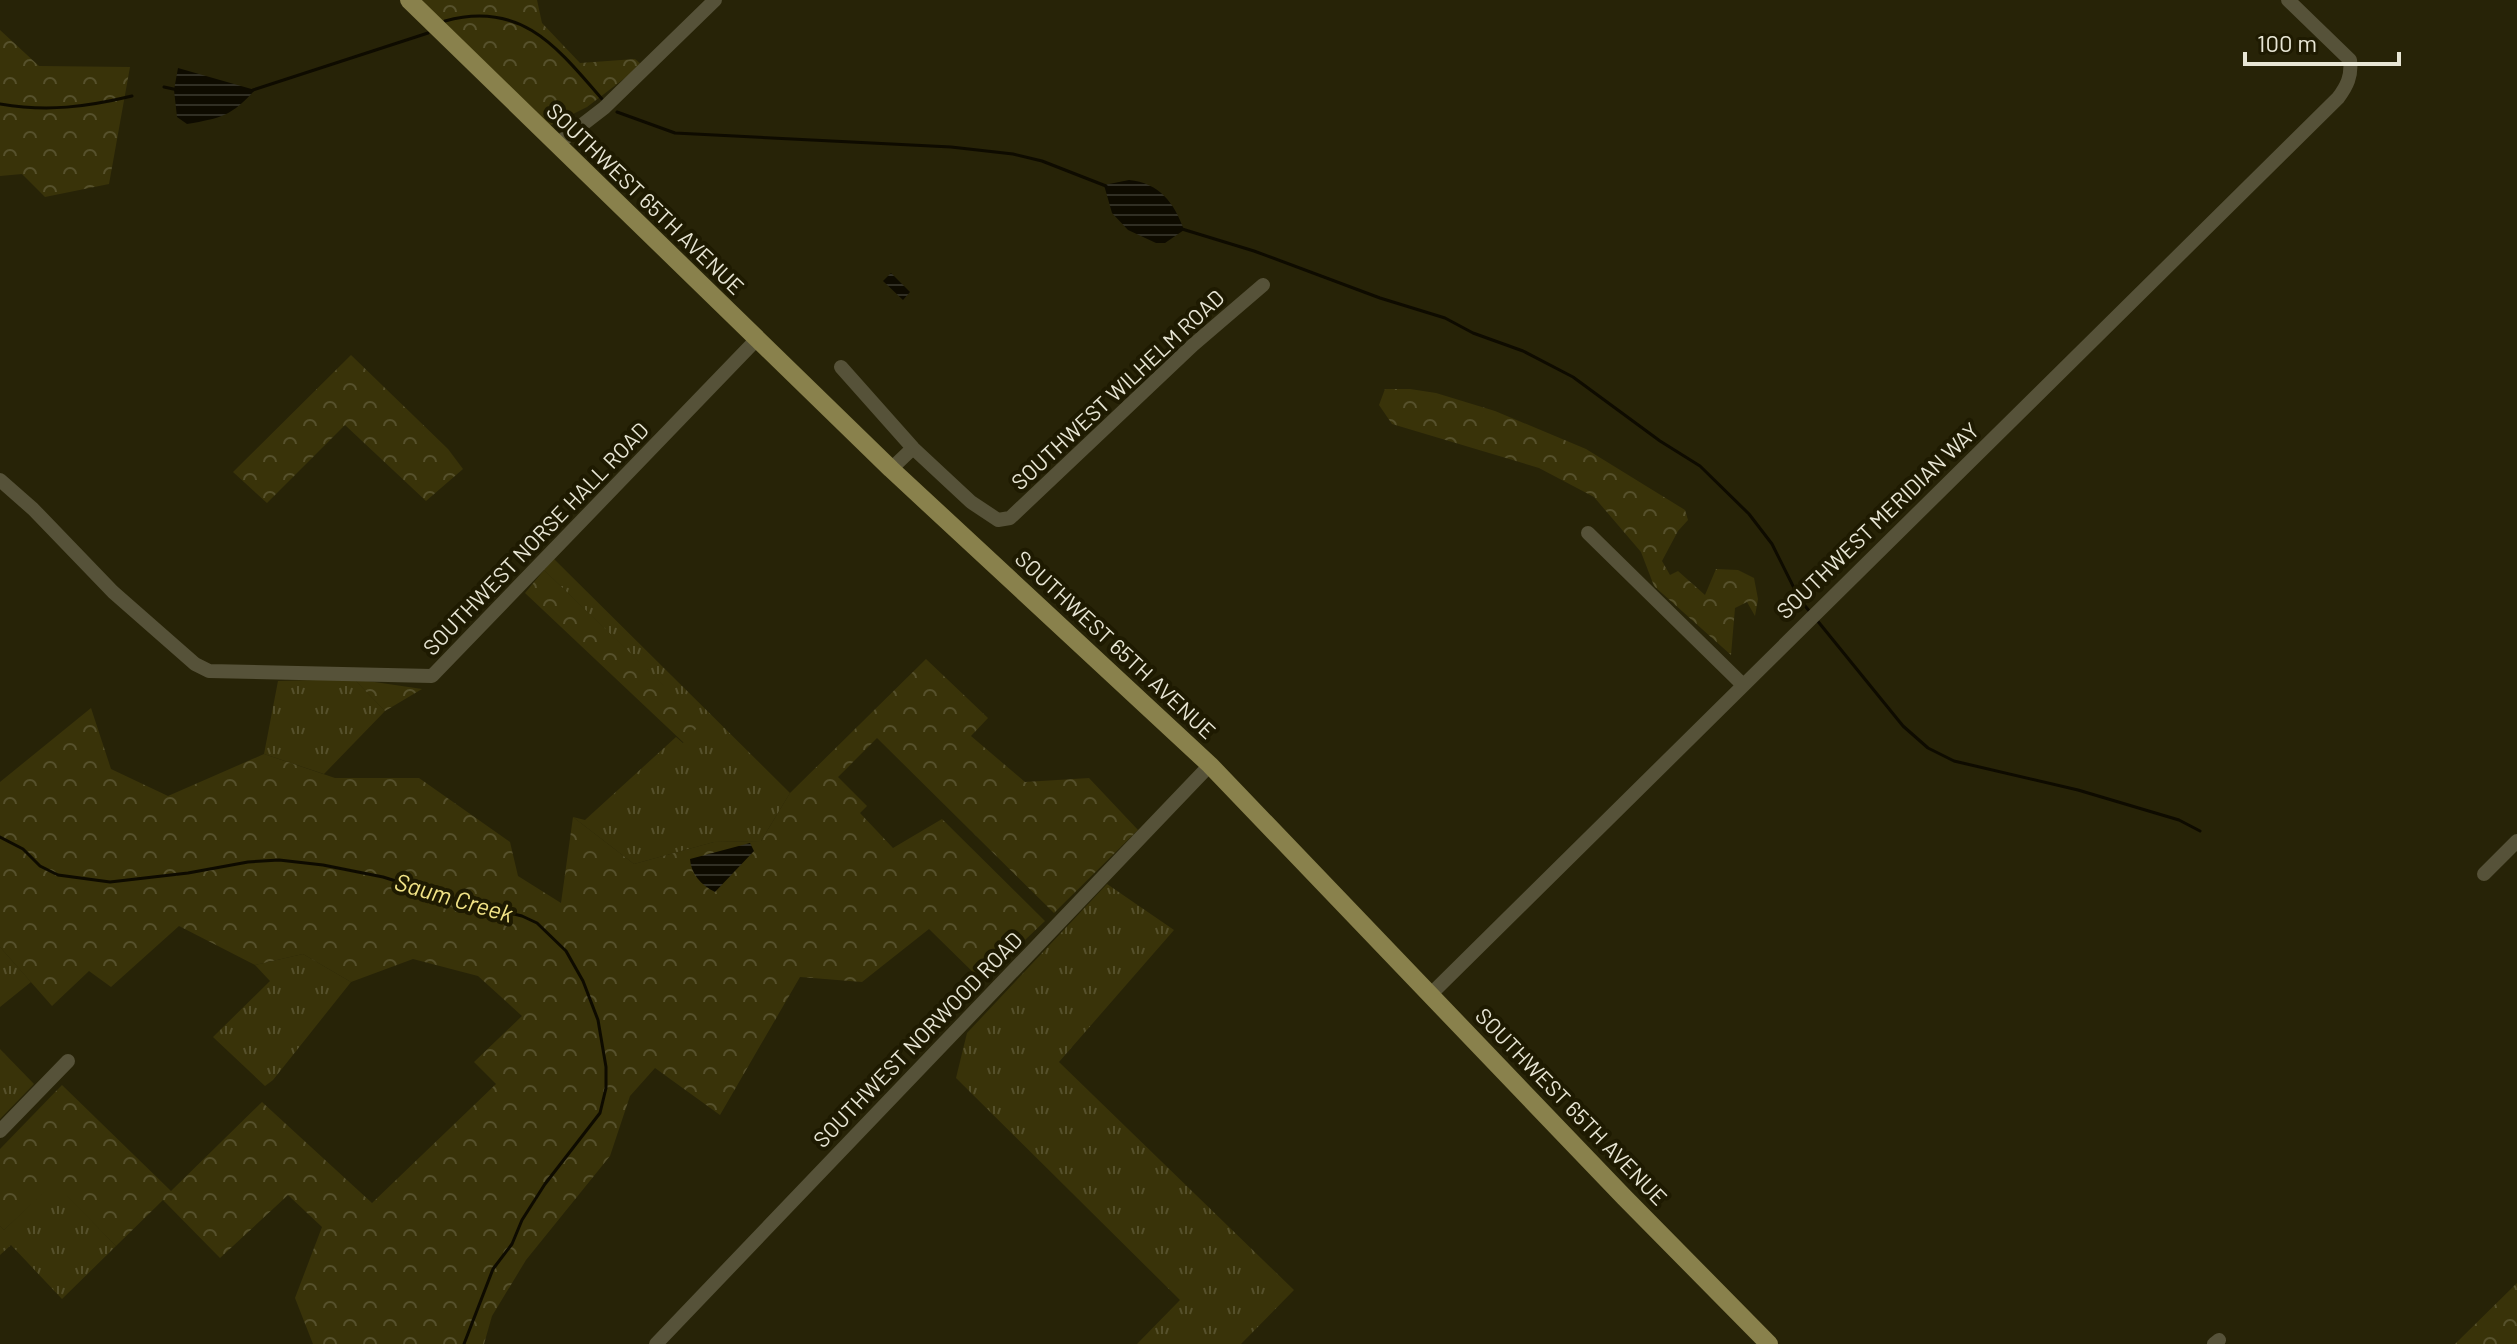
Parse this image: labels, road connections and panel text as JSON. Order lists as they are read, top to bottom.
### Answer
{
  "streets": {
    "main road": ["SOUTHWEST 65TH AVENUE"],
    "street": [
      "SOUTHWEST WILHELM ROAD",
      "SOUTHWEST MERIDIAN WAY",
      "SOUTHWEST NORSE HALL ROAD",
      "SOUTHWEST NORWOOD ROAD"
    ]
  },
  "crossings": [
    ["SOUTHWEST 65TH AVENUE", "SOUTHWEST MERIDIAN WAY"],
    ["SOUTHWEST 65TH AVENUE", "SOUTHWEST NORSE HALL ROAD"],
    ["SOUTHWEST 65TH AVENUE", "SOUTHWEST NORWOOD ROAD"]
  ],
  "water": ["Saum Creek"],
  "scale_bar": "100 m"
}
